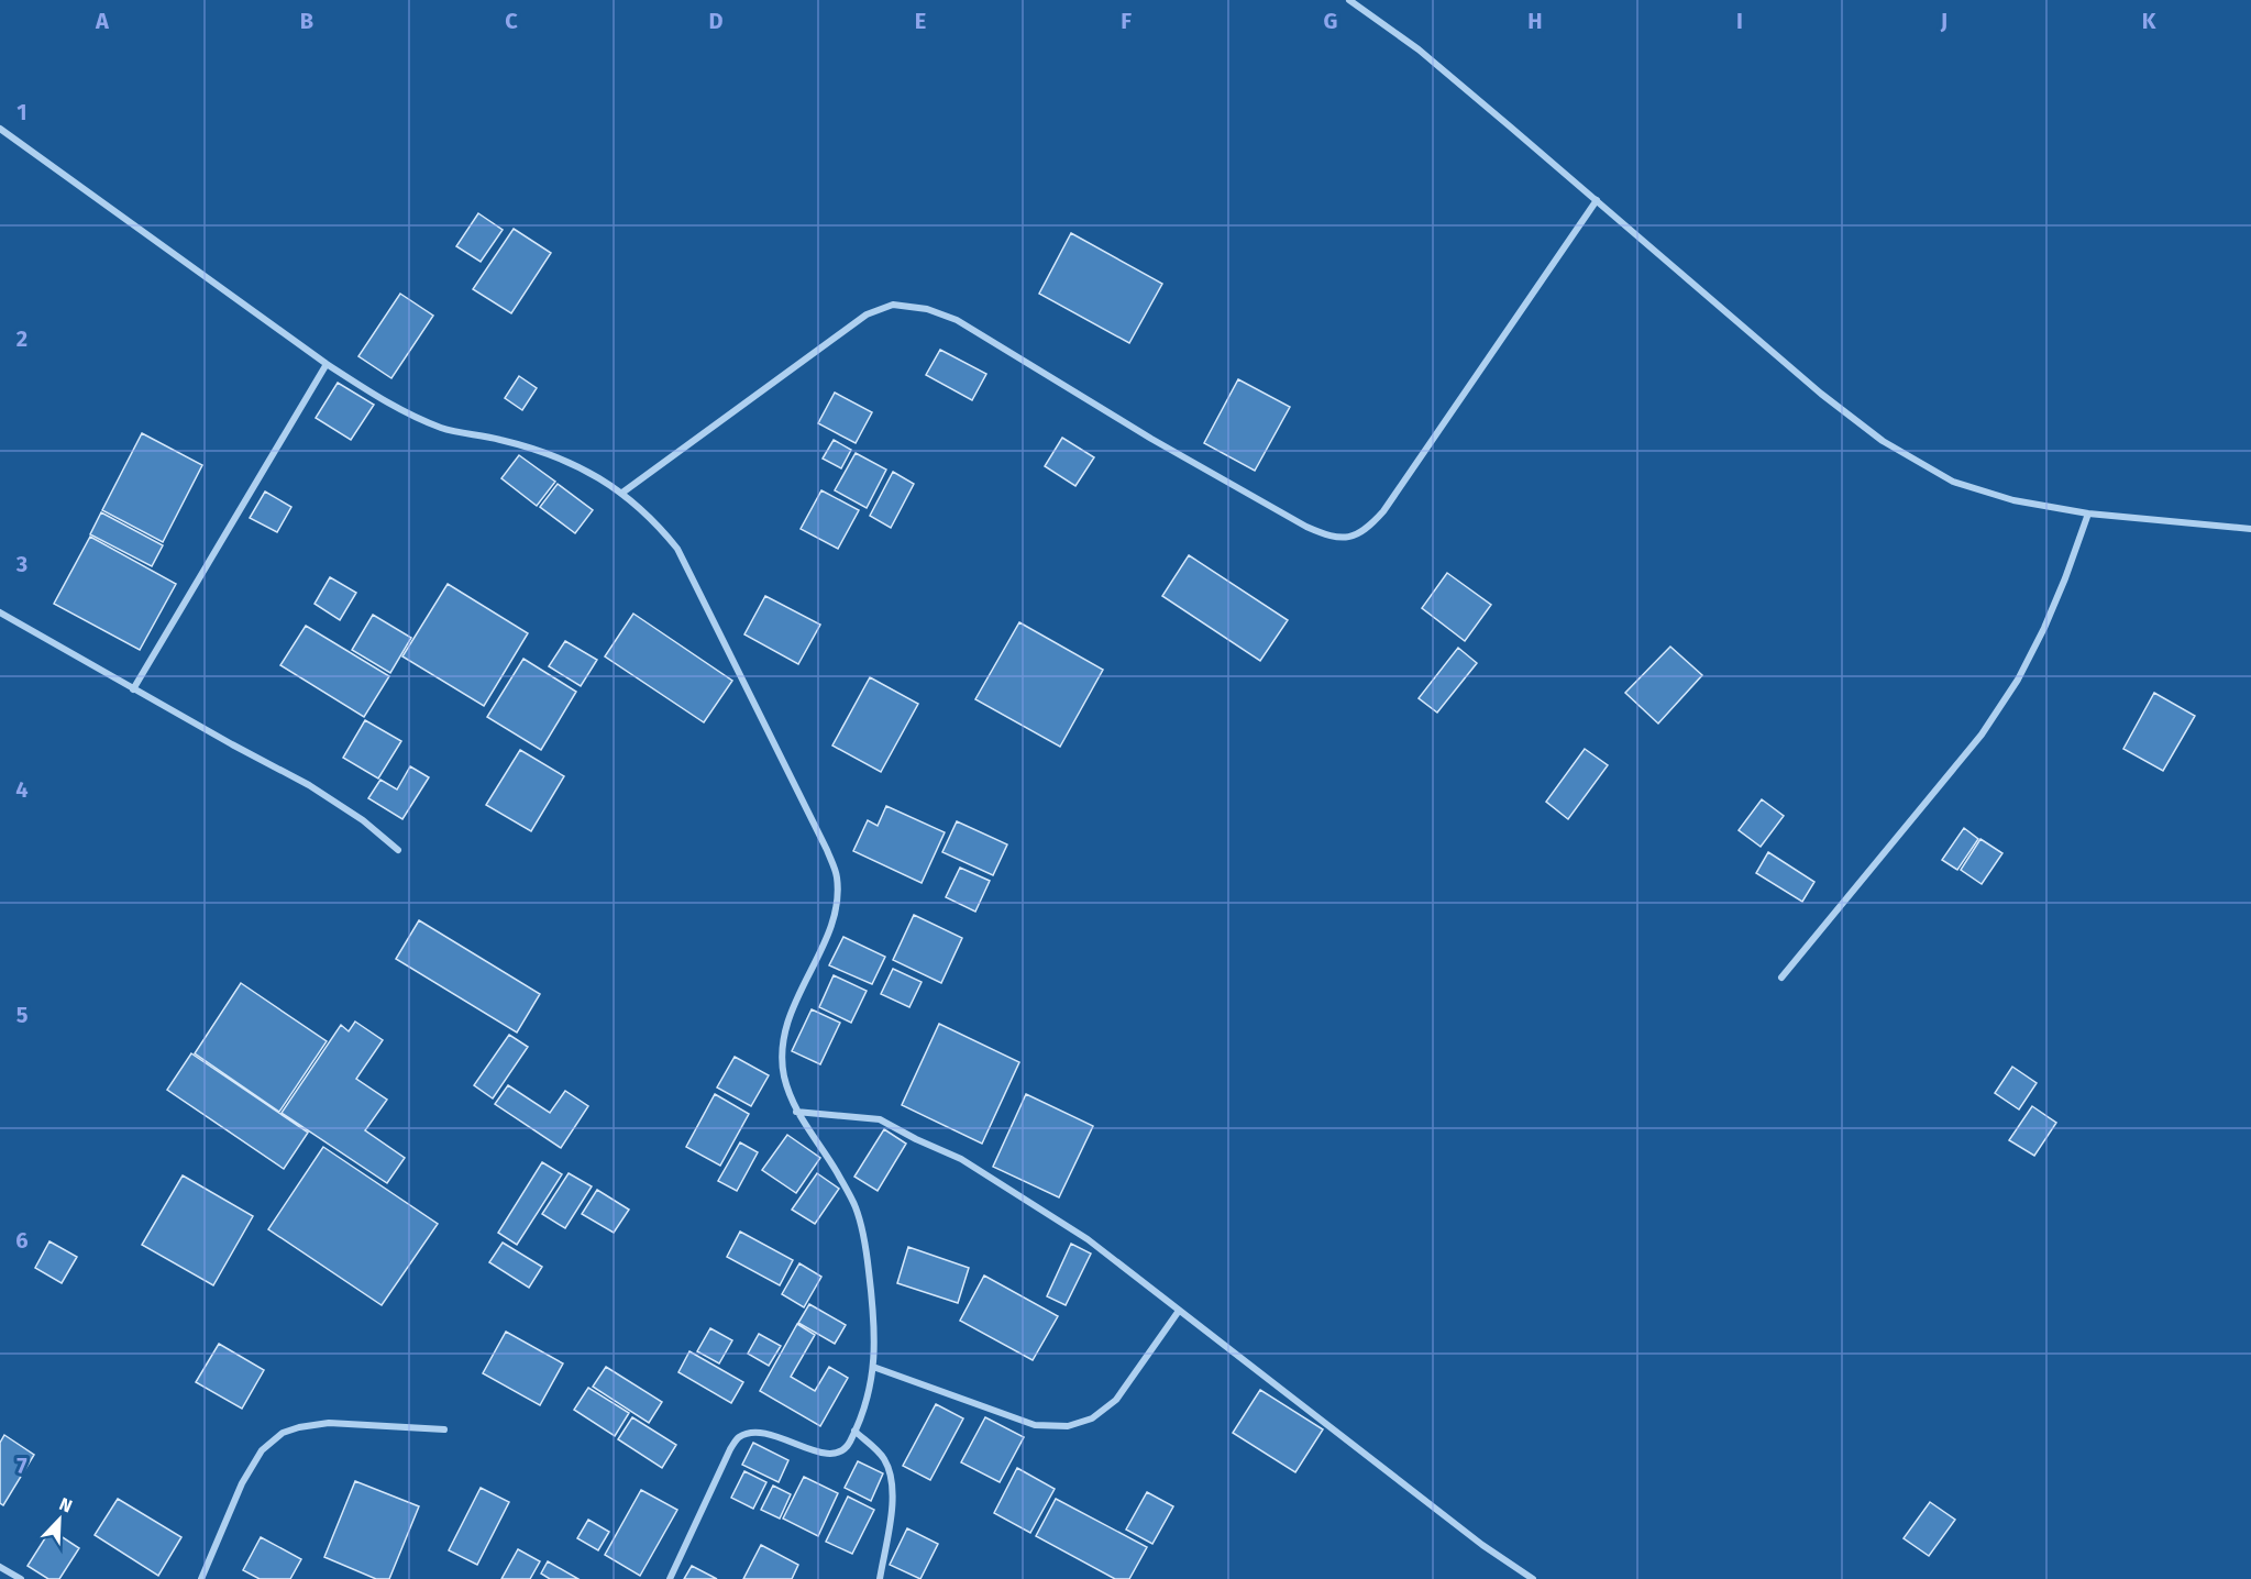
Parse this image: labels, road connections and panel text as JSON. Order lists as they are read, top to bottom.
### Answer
{
  "north": "top right",
  "grid": {
    "columns": [
      "A",
      "B",
      "C",
      "D",
      "E",
      "F",
      "G",
      "H",
      "I",
      "J",
      "K"
    ],
    "rows": [
      "1",
      "2",
      "3",
      "4",
      "5",
      "6",
      "7"
    ]
  }
}
